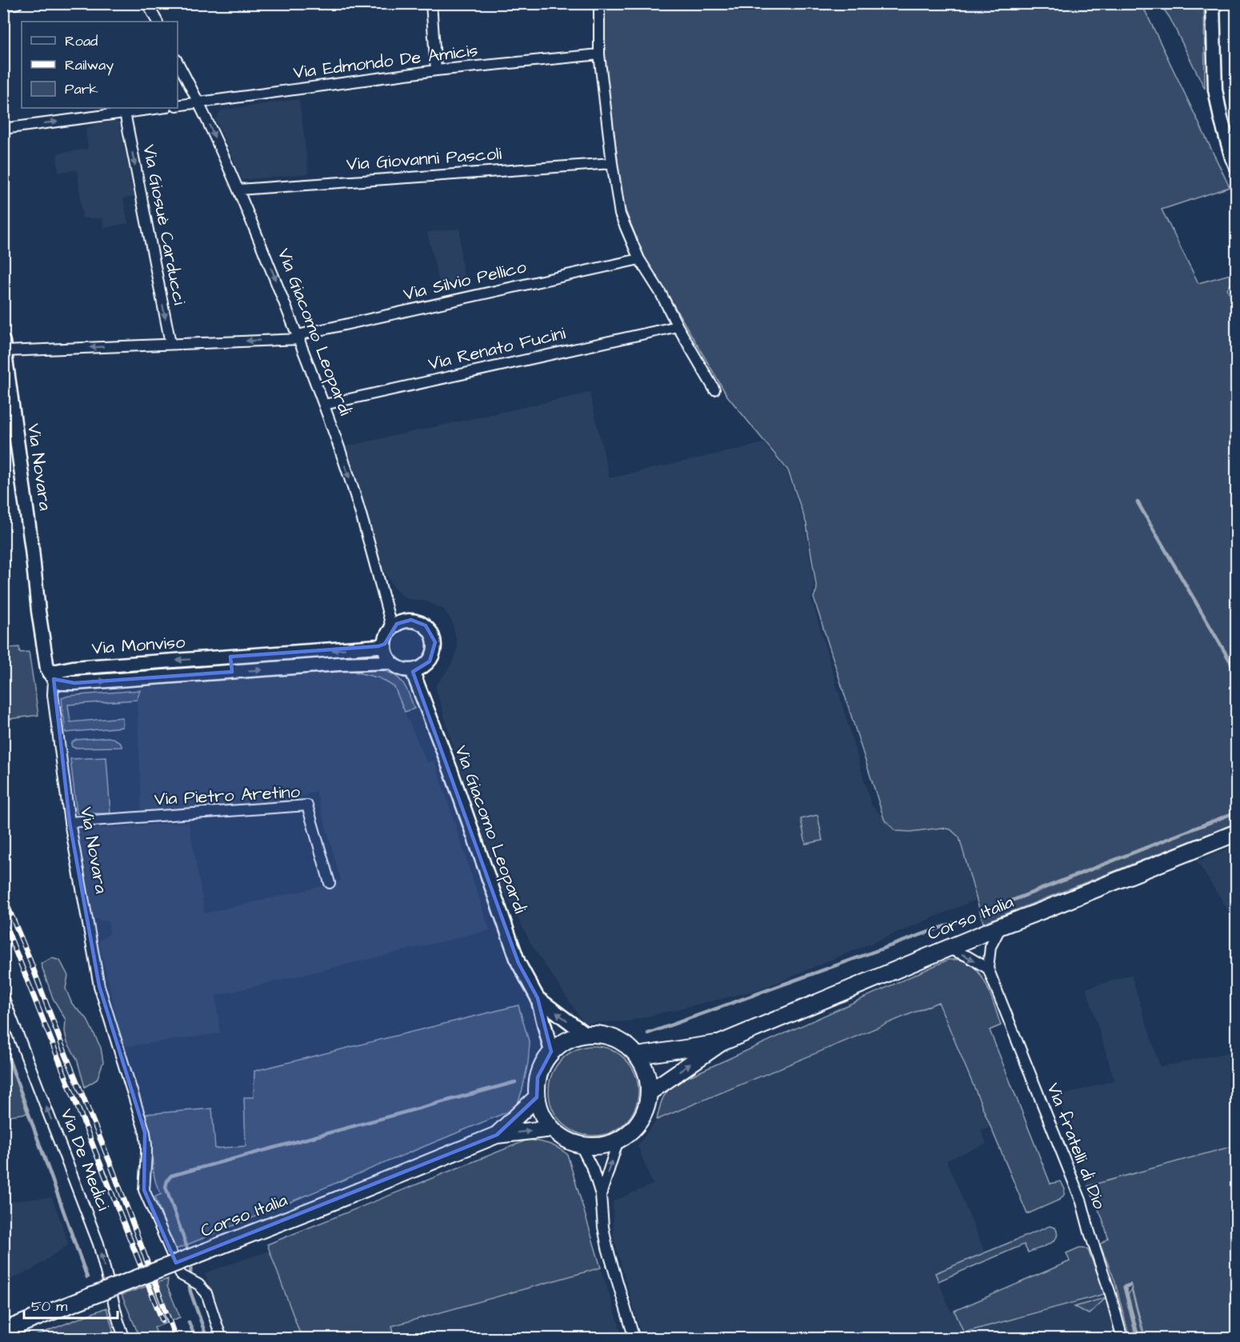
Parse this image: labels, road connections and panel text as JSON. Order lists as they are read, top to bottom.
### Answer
{
  "streets": {
    "main road": ["Corso Italia"],
    "street": [
      "Via Edmondo De Amicis",
      "Via Giovanni Pascoli",
      "Via Giosuè Carducci",
      "Via Silvio Pellico",
      "Via Giacomo Leopardi",
      "Via Renato Fucini",
      "Via Novara",
      "Via Monviso",
      "Via Pietro Aretino",
      "Via fratelli di Dio",
      "Via De Medici"
    ]
  },
  "crossings": [
    ["Via Edmondo De Amicis", "Via Giacomo Leopardi"],
    ["Via Giovanni Pascoli", "Via Giacomo Leopardi"],
    ["Via Giosuè Carducci", "Via Silvio Pellico"],
    ["Via Silvio Pellico", "Via Giacomo Leopardi"],
    ["Via Silvio Pellico", "Via Novara"],
    ["Via Giacomo Leopardi", "Via Renato Fucini"],
    ["Via Giacomo Leopardi", "Via Monviso"],
    ["Via Giacomo Leopardi", "Corso Italia"],
    ["Via Novara", "Via Monviso"],
    ["Via Novara", "Via Pietro Aretino"]
  ],
  "one_way": ["Via Giosuè Carducci", "Via Silvio Pellico", "Via De Medici"],
  "legend": ["Road", "Railway", "Park"],
  "scale_bar": "50 m"
}
